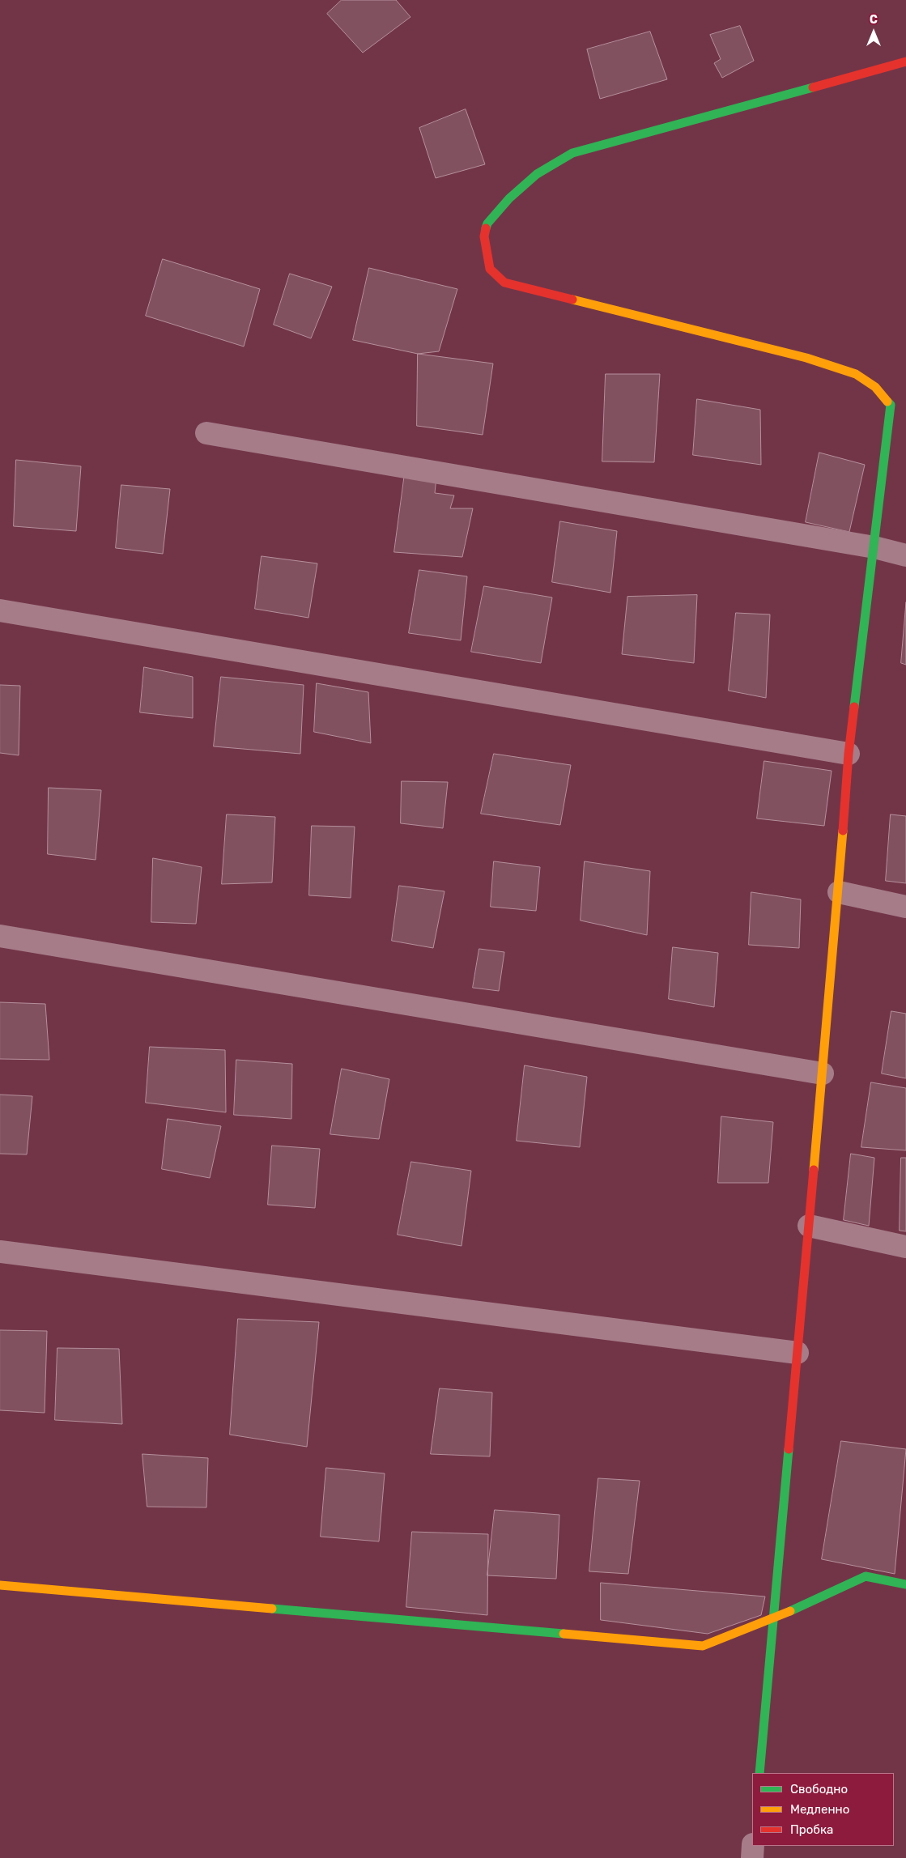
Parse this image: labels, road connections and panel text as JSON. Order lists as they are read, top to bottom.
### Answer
{
  "legend": ["Свободно", "Медленно", "Пробка"],
  "north": "top"
}
